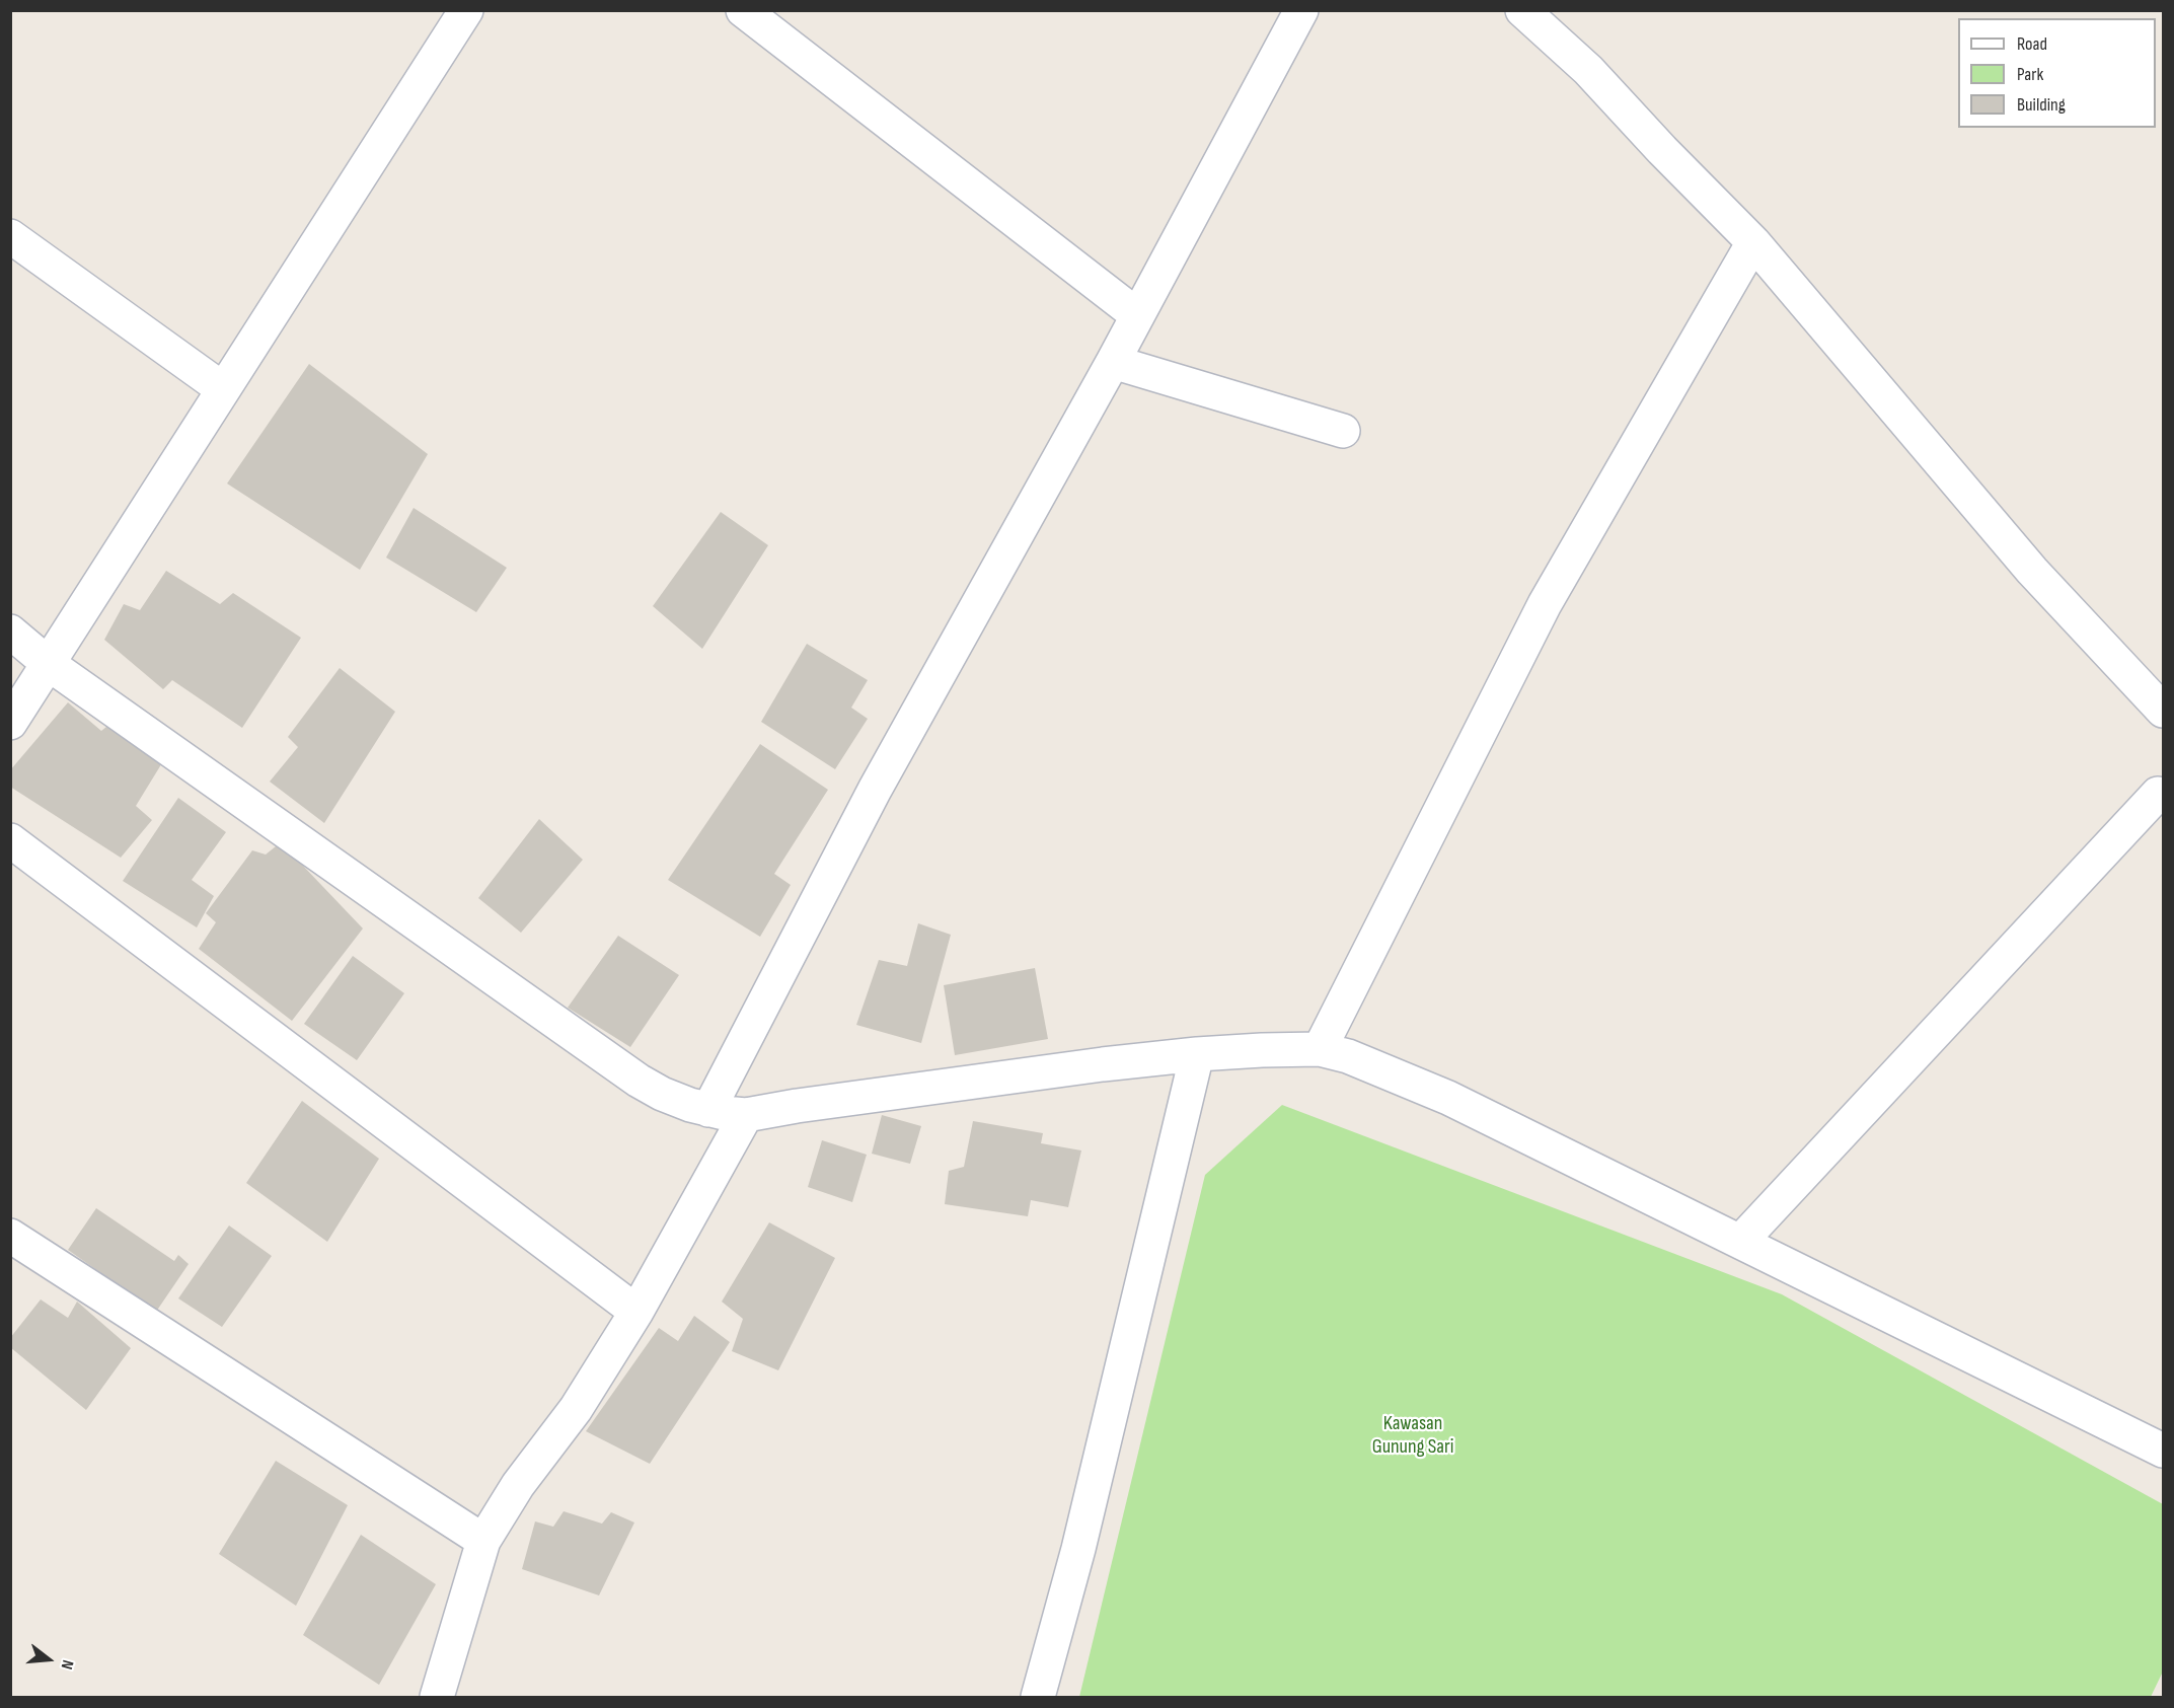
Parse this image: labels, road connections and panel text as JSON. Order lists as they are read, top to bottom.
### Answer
{
  "parks": ["Kawasan Gunung Sari"],
  "legend": ["Road", "Park", "Building"],
  "north": "right"
}
